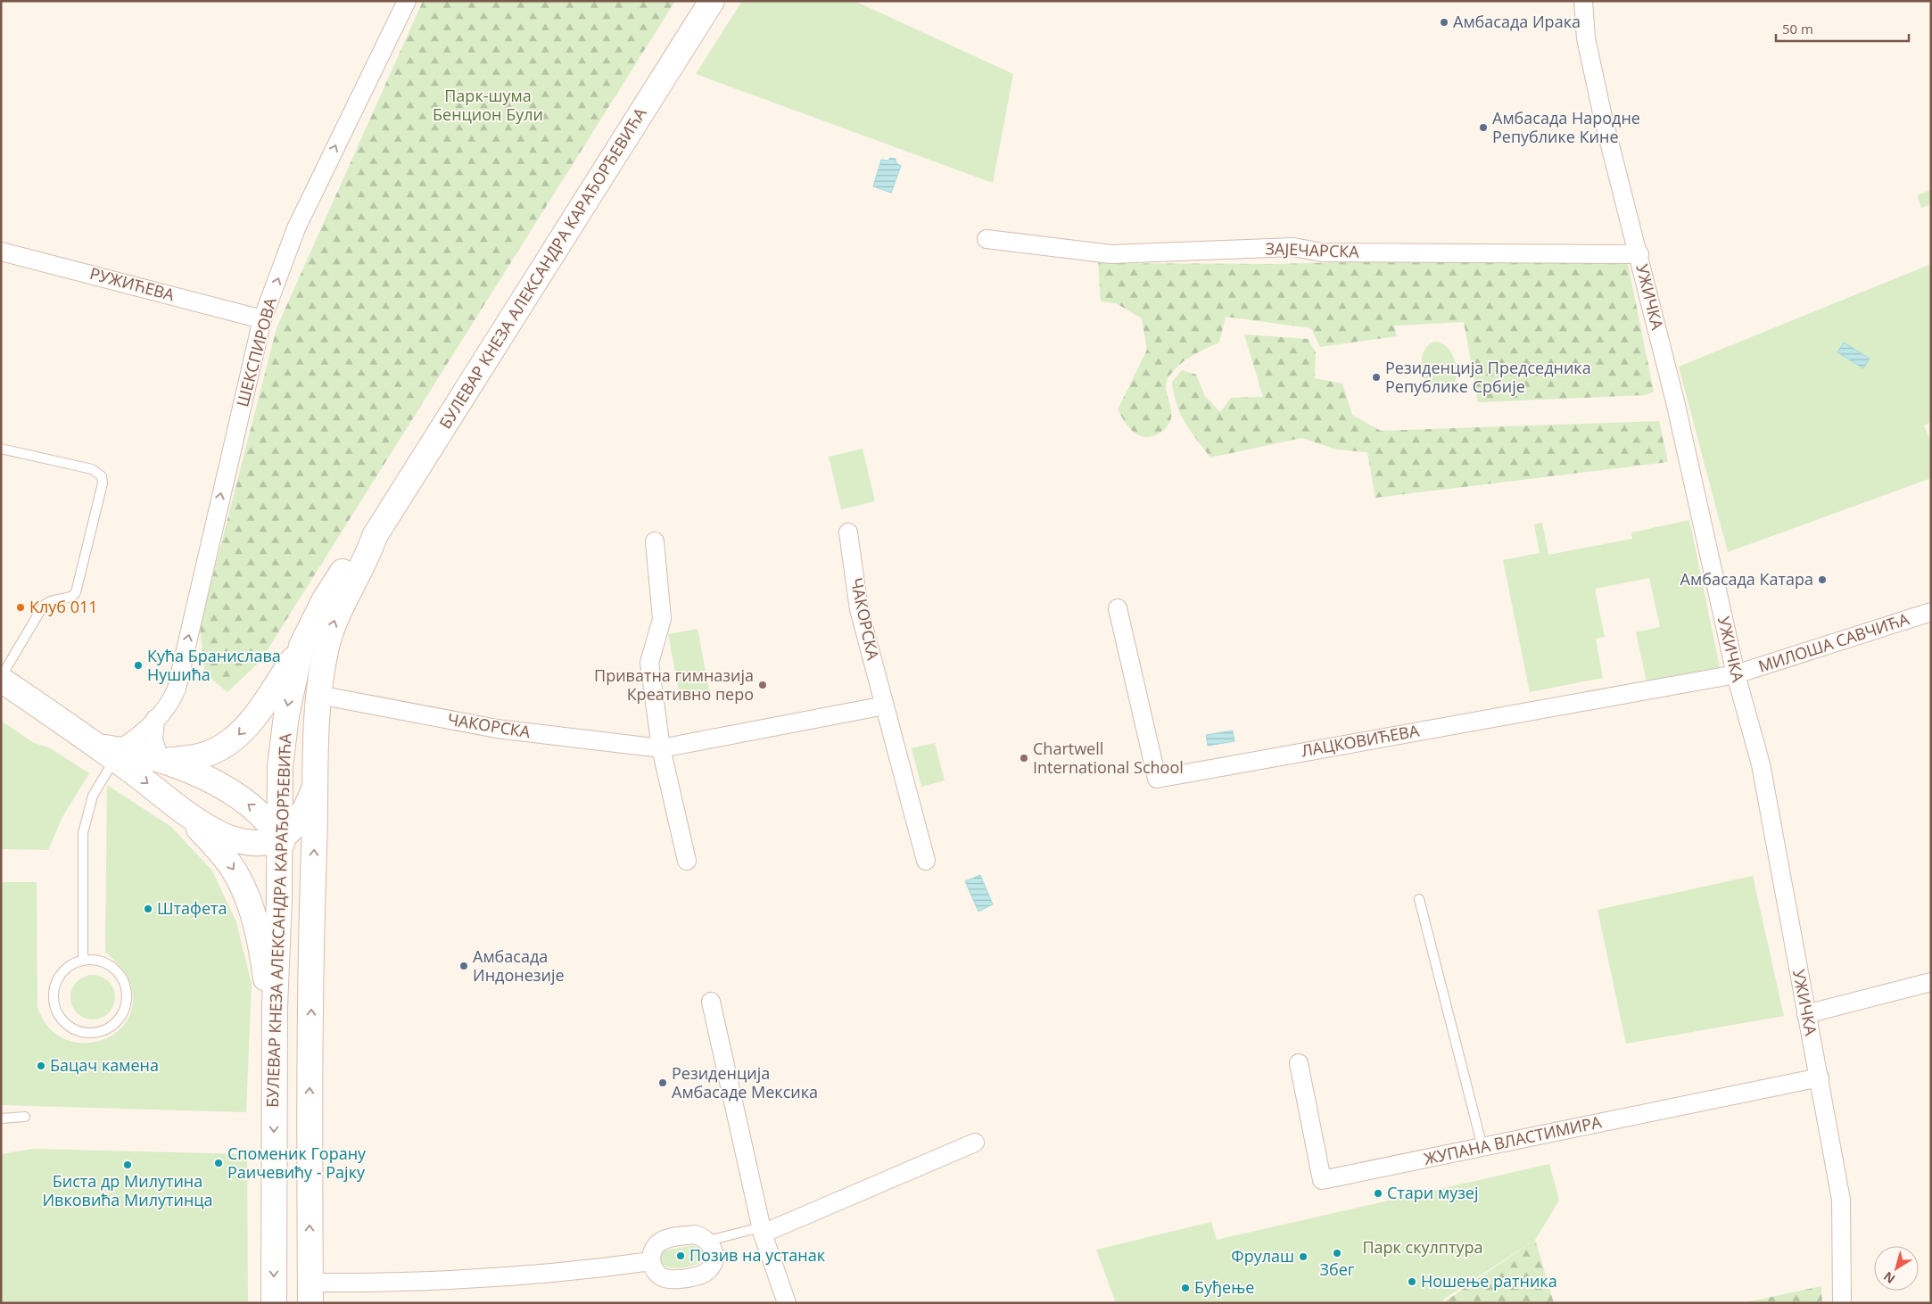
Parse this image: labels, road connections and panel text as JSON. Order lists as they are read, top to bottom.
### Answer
{
  "streets": {
    "main road": ["БУЛЕВАР КНЕЗА АЛЕКСАНДРА КАРАЂОРЂЕВИЋА"],
    "street": [
      "ЗАЈЕЧАРСКА",
      "РУЖИЋЕВА",
      "УЖИЧКА",
      "ШЕКСПИРОВА",
      "ЧАКОРСКА",
      "МИЛОША САВЧИЋА",
      "ЛАЦКОВИЋЕВА",
      "ЖУПАНА ВЛАСТИМИРА"
    ]
  },
  "crossings": [
    ["ЗАЈЕЧАРСКА", "УЖИЧКА"],
    ["БУЛЕВАР КНЕЗА АЛЕКСАНДРА КАРАЂОРЂЕВИЋА", "ЧАКОРСКА"],
    ["РУЖИЋЕВА", "ШЕКСПИРОВА"],
    ["УЖИЧКА", "МИЛОША САВЧИЋА"],
    ["УЖИЧКА", "ЛАЦКОВИЋЕВА"],
    ["УЖИЧКА", "ЖУПАНА ВЛАСТИМИРА"],
    ["МИЛОША САВЧИЋА", "ЛАЦКОВИЋЕВА"]
  ],
  "one_way": ["ШЕКСПИРОВА"],
  "parks": ["Парк-шума Бенцион Були", "Парк скулптура"],
  "places": [
    "Амбасада Ирака",
    "Амбасада Народне Републике Кине",
    "Резиденција Председника Републике Србије",
    "Амбасада Катара",
    "Клуб 011",
    "Кућа Бранислава Нушића",
    "Приватна гимназија Креативно перо",
    "Chartwell International School",
    "Штафета",
    "Амбасада Индонезије",
    "Бацач камена",
    "Резиденција Амбасаде Мексика",
    "Споменик Горану Раичевићу - Рајку",
    "Биста др Милутина Ивковића Милутинца",
    "Стари музеј",
    "Збег",
    "Позив на устанак",
    "Фрулаш",
    "Ношење ратника",
    "Буђење"
  ],
  "scale_bar": "50 m",
  "north": "bottom left"
}
